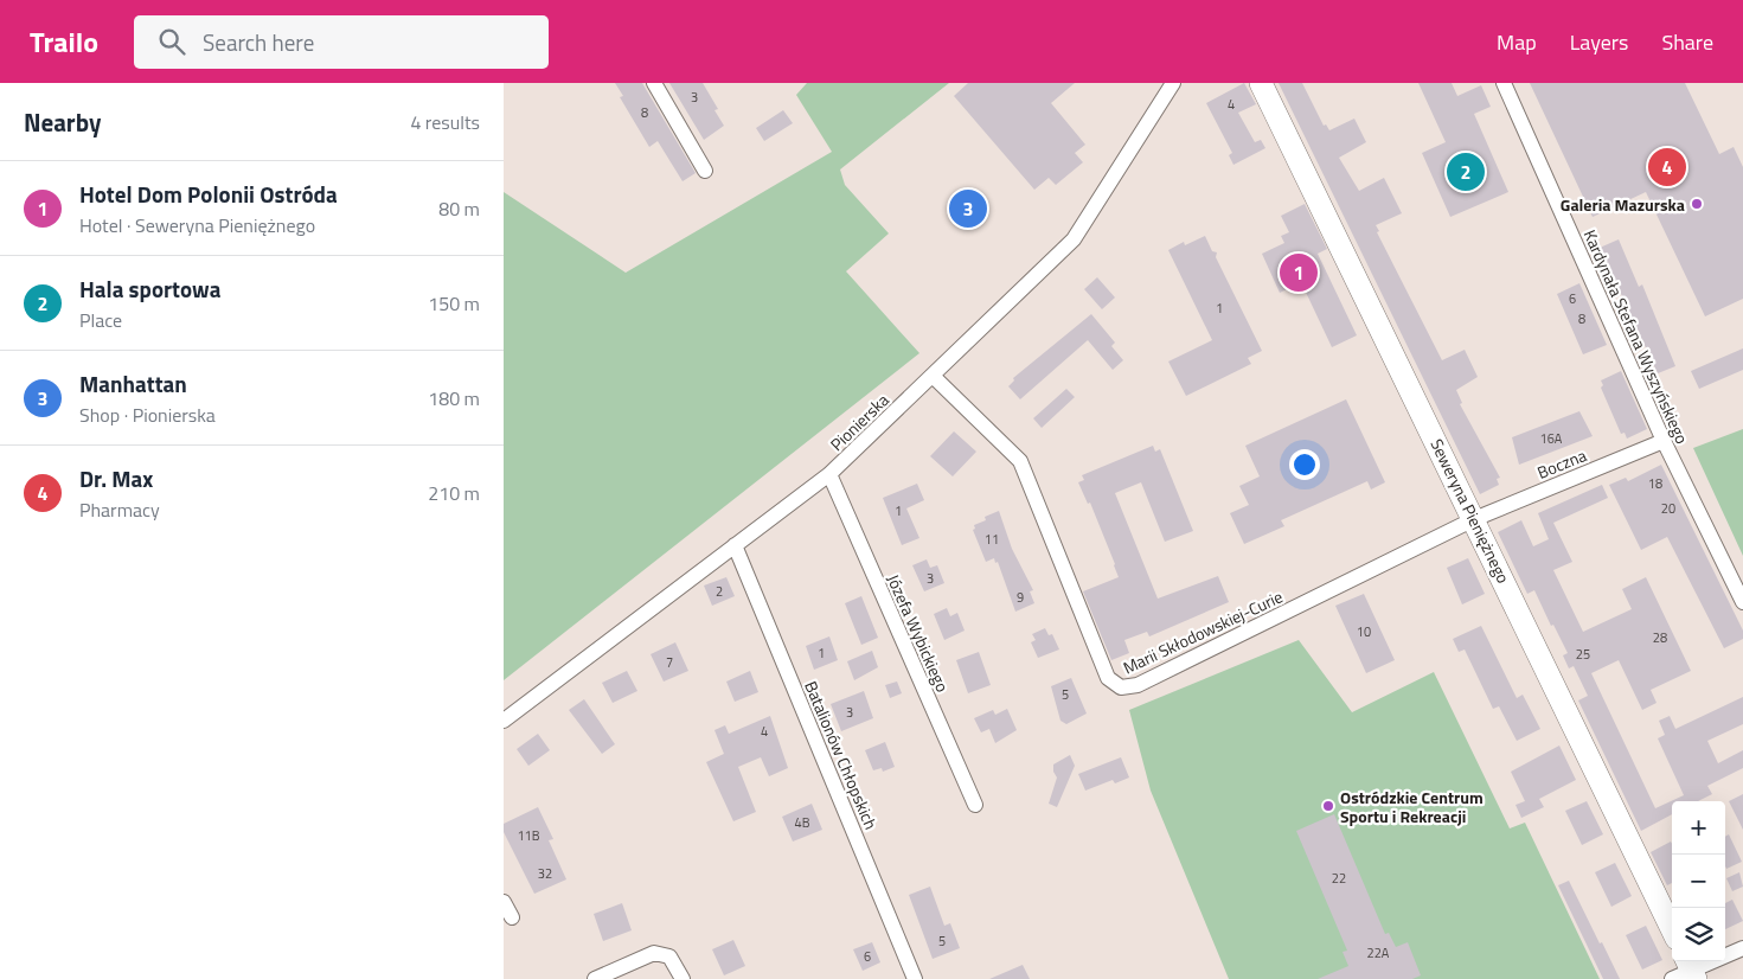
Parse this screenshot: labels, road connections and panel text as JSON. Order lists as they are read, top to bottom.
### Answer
{
  "streets": {
    "street": [
      "Kardynała Stefana Wyszyńskiego",
      "Pionierska",
      "Boczna",
      "Seweryna Pieniężnego",
      "Marii Skłodowskiej-Curie",
      "Józefa Wybickiego",
      "Batalionów Chłopskich"
    ]
  },
  "crossings": [
    ["Kardynała Stefana Wyszyńskiego", "Boczna"],
    ["Pionierska", "Marii Skłodowskiej-Curie"],
    ["Pionierska", "Józefa Wybickiego"],
    ["Pionierska", "Batalionów Chłopskich"],
    ["Boczna", "Seweryna Pieniężnego"],
    ["Boczna", "Marii Skłodowskiej-Curie"],
    ["Seweryna Pieniężnego", "Marii Skłodowskiej-Curie"]
  ],
  "places": ["Galeria Mazurska", "Ostródzkie Centrum Sportu i Rekreacji"],
  "house_numbers": [
    "3",
    "4",
    "8",
    "6",
    "1",
    "8",
    "16A",
    "18",
    "20",
    "1",
    "11",
    "3",
    "2",
    "9",
    "10",
    "28",
    "1",
    "25",
    "7",
    "5",
    "3",
    "4",
    "4B",
    "11B",
    "32",
    "22",
    "5",
    "22A",
    "6"
  ],
  "page": {
    "header": "Trailo",
    "search": "Search here",
    "nav": ["Map", "Layers", "Share"],
    "heading": ["Nearby", "4 results"],
    "pins": [
      "4",
      "2",
      "3",
      "1"
    ],
    "list": [
      {
        "mark": "1",
        "name": "Hotel Dom Polonii Ostróda",
        "note": "Hotel · Seweryna Pieniężnego",
        "value": "80 m"
      },
      {
        "mark": "2",
        "name": "Hala sportowa",
        "note": "Place",
        "value": "150 m"
      },
      {
        "mark": "3",
        "name": "Manhattan",
        "note": "Shop · Pionierska",
        "value": "180 m"
      },
      {
        "mark": "4",
        "name": "Dr. Max",
        "note": "Pharmacy",
        "value": "210 m"
      }
    ],
    "map_buttons": ["+", "−"]
  }
}
